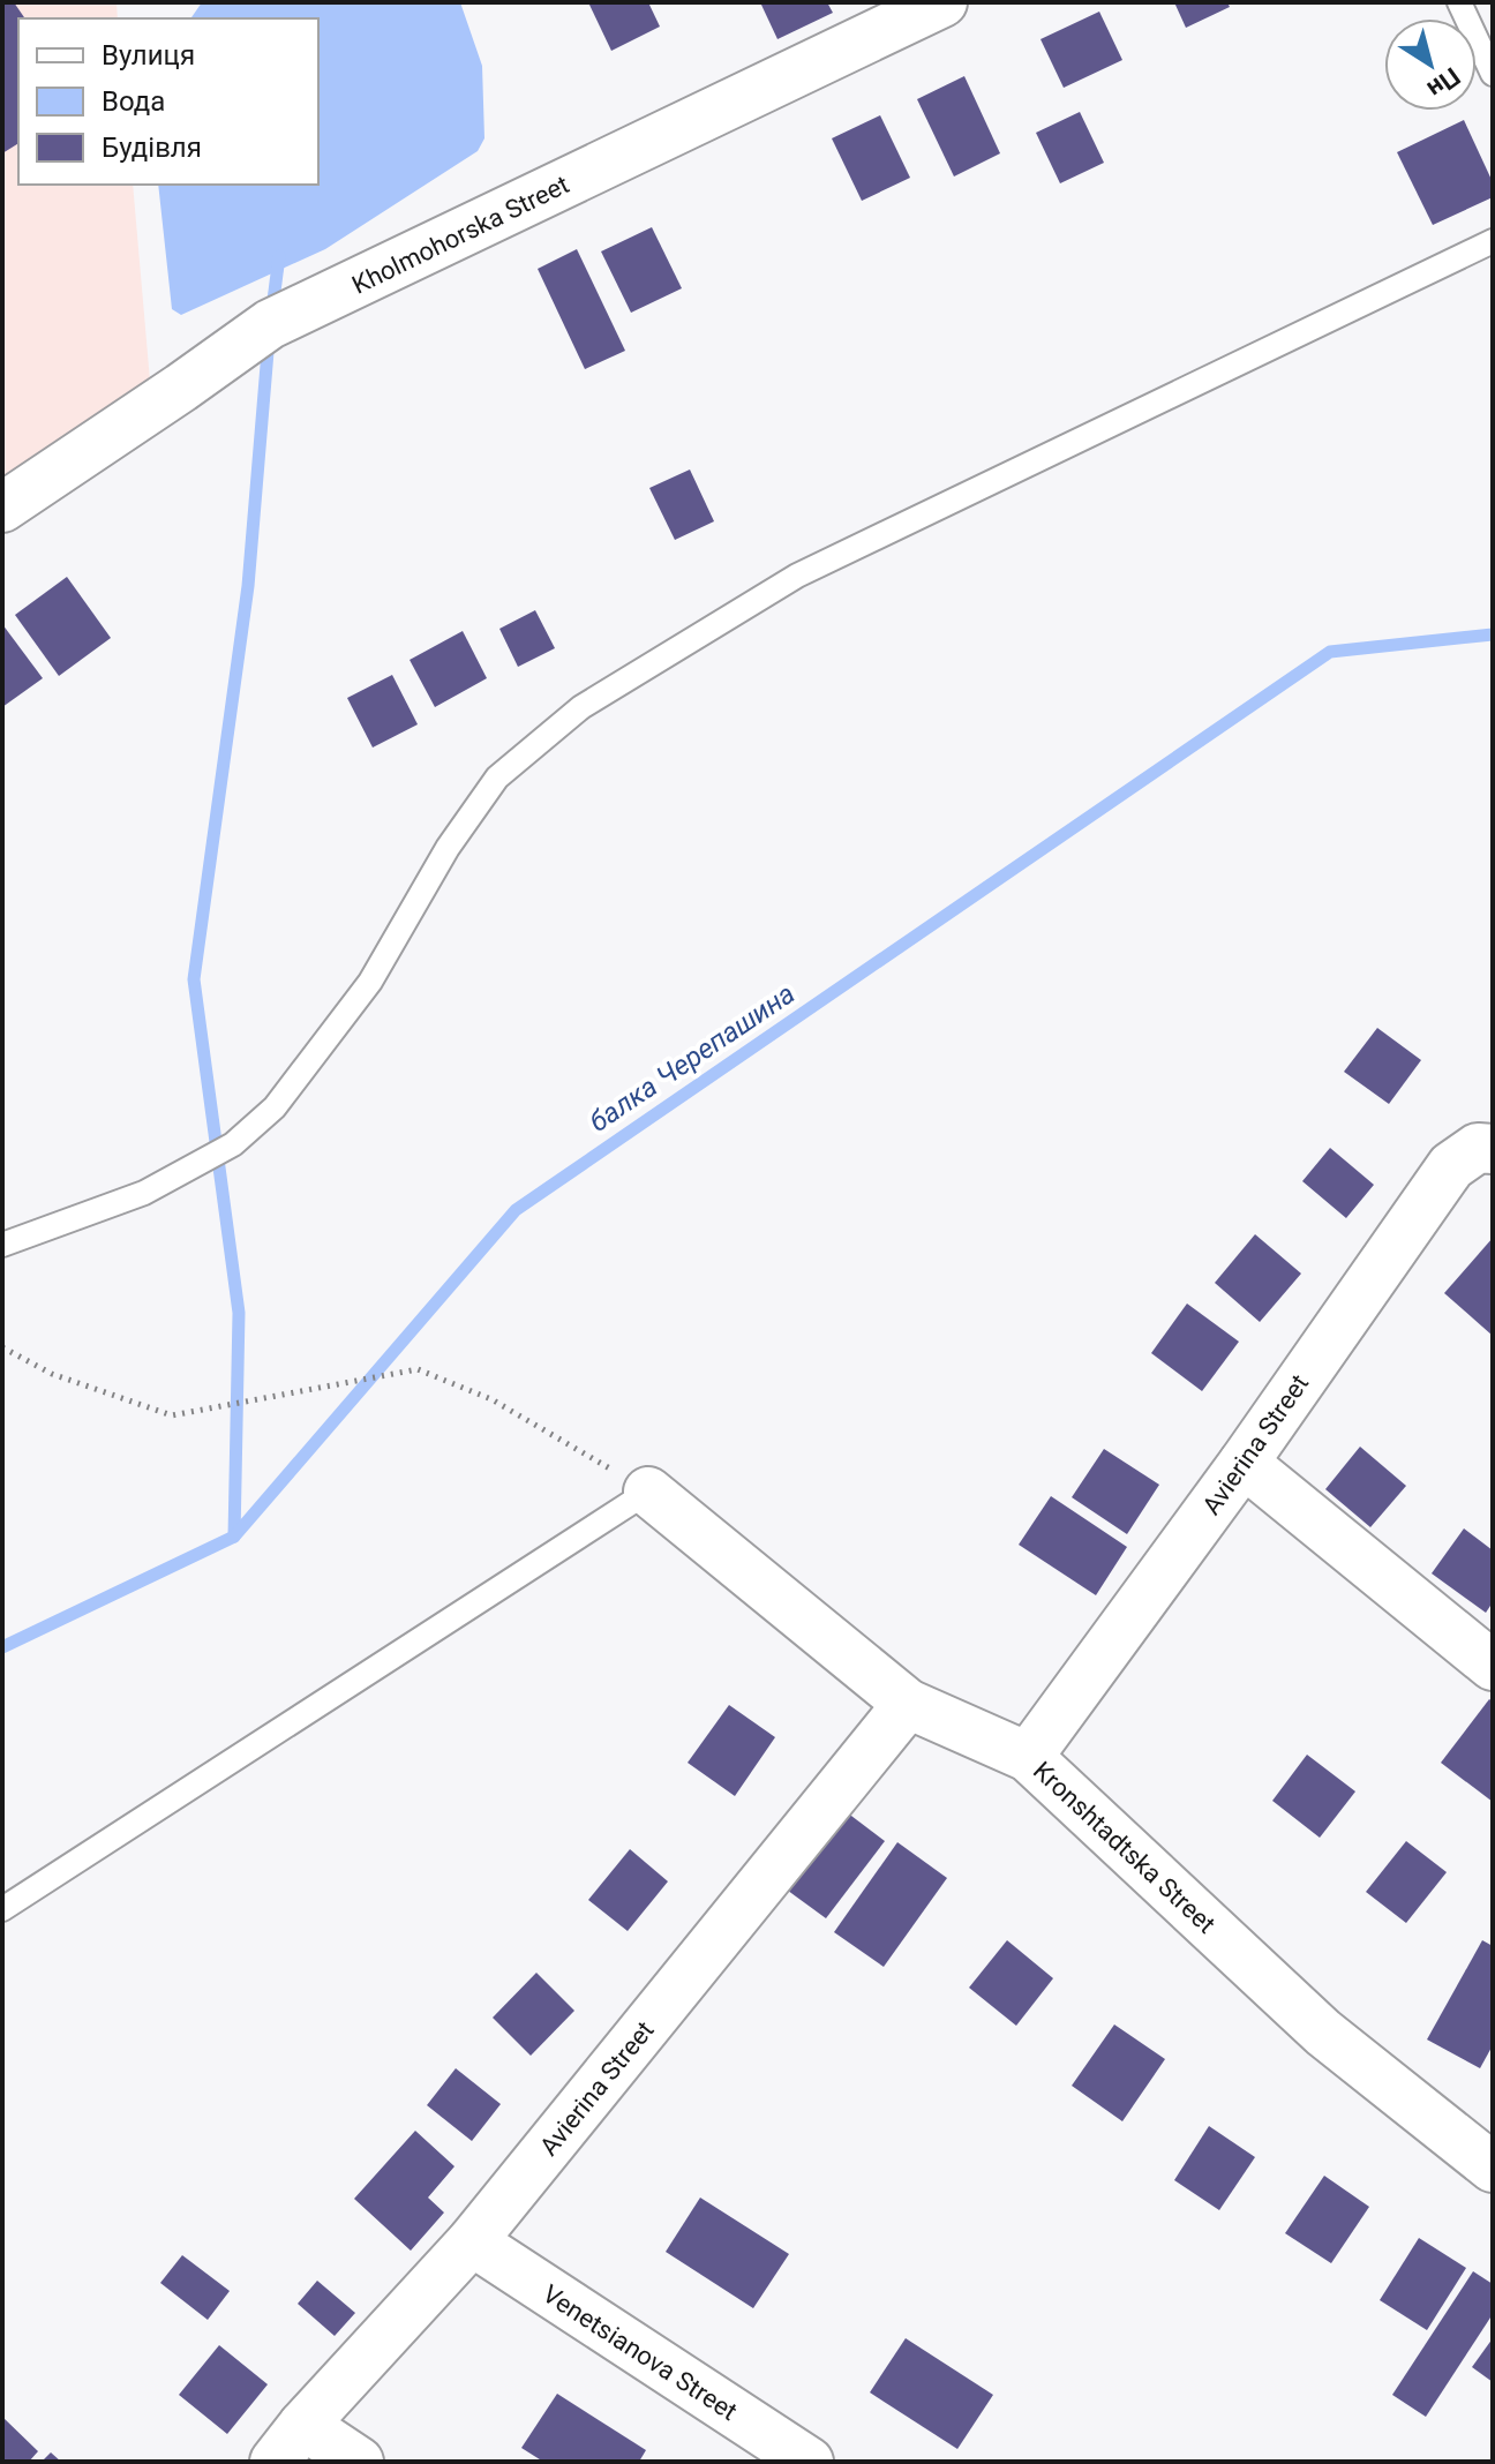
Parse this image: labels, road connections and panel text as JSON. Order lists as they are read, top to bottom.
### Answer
{
  "streets": {
    "street": [
      "Kholmohorska Street",
      "Avierina Street",
      "Kronshtadtska Street",
      "Venetsianova Street"
    ]
  },
  "crossings": [
    ["Avierina Street", "Kronshtadtska Street"],
    ["Avierina Street", "Venetsianova Street"]
  ],
  "water": ["балка Черепашина"],
  "legend": ["Вулиця", "Вода", "Будівля"],
  "north": "bottom right"
}
